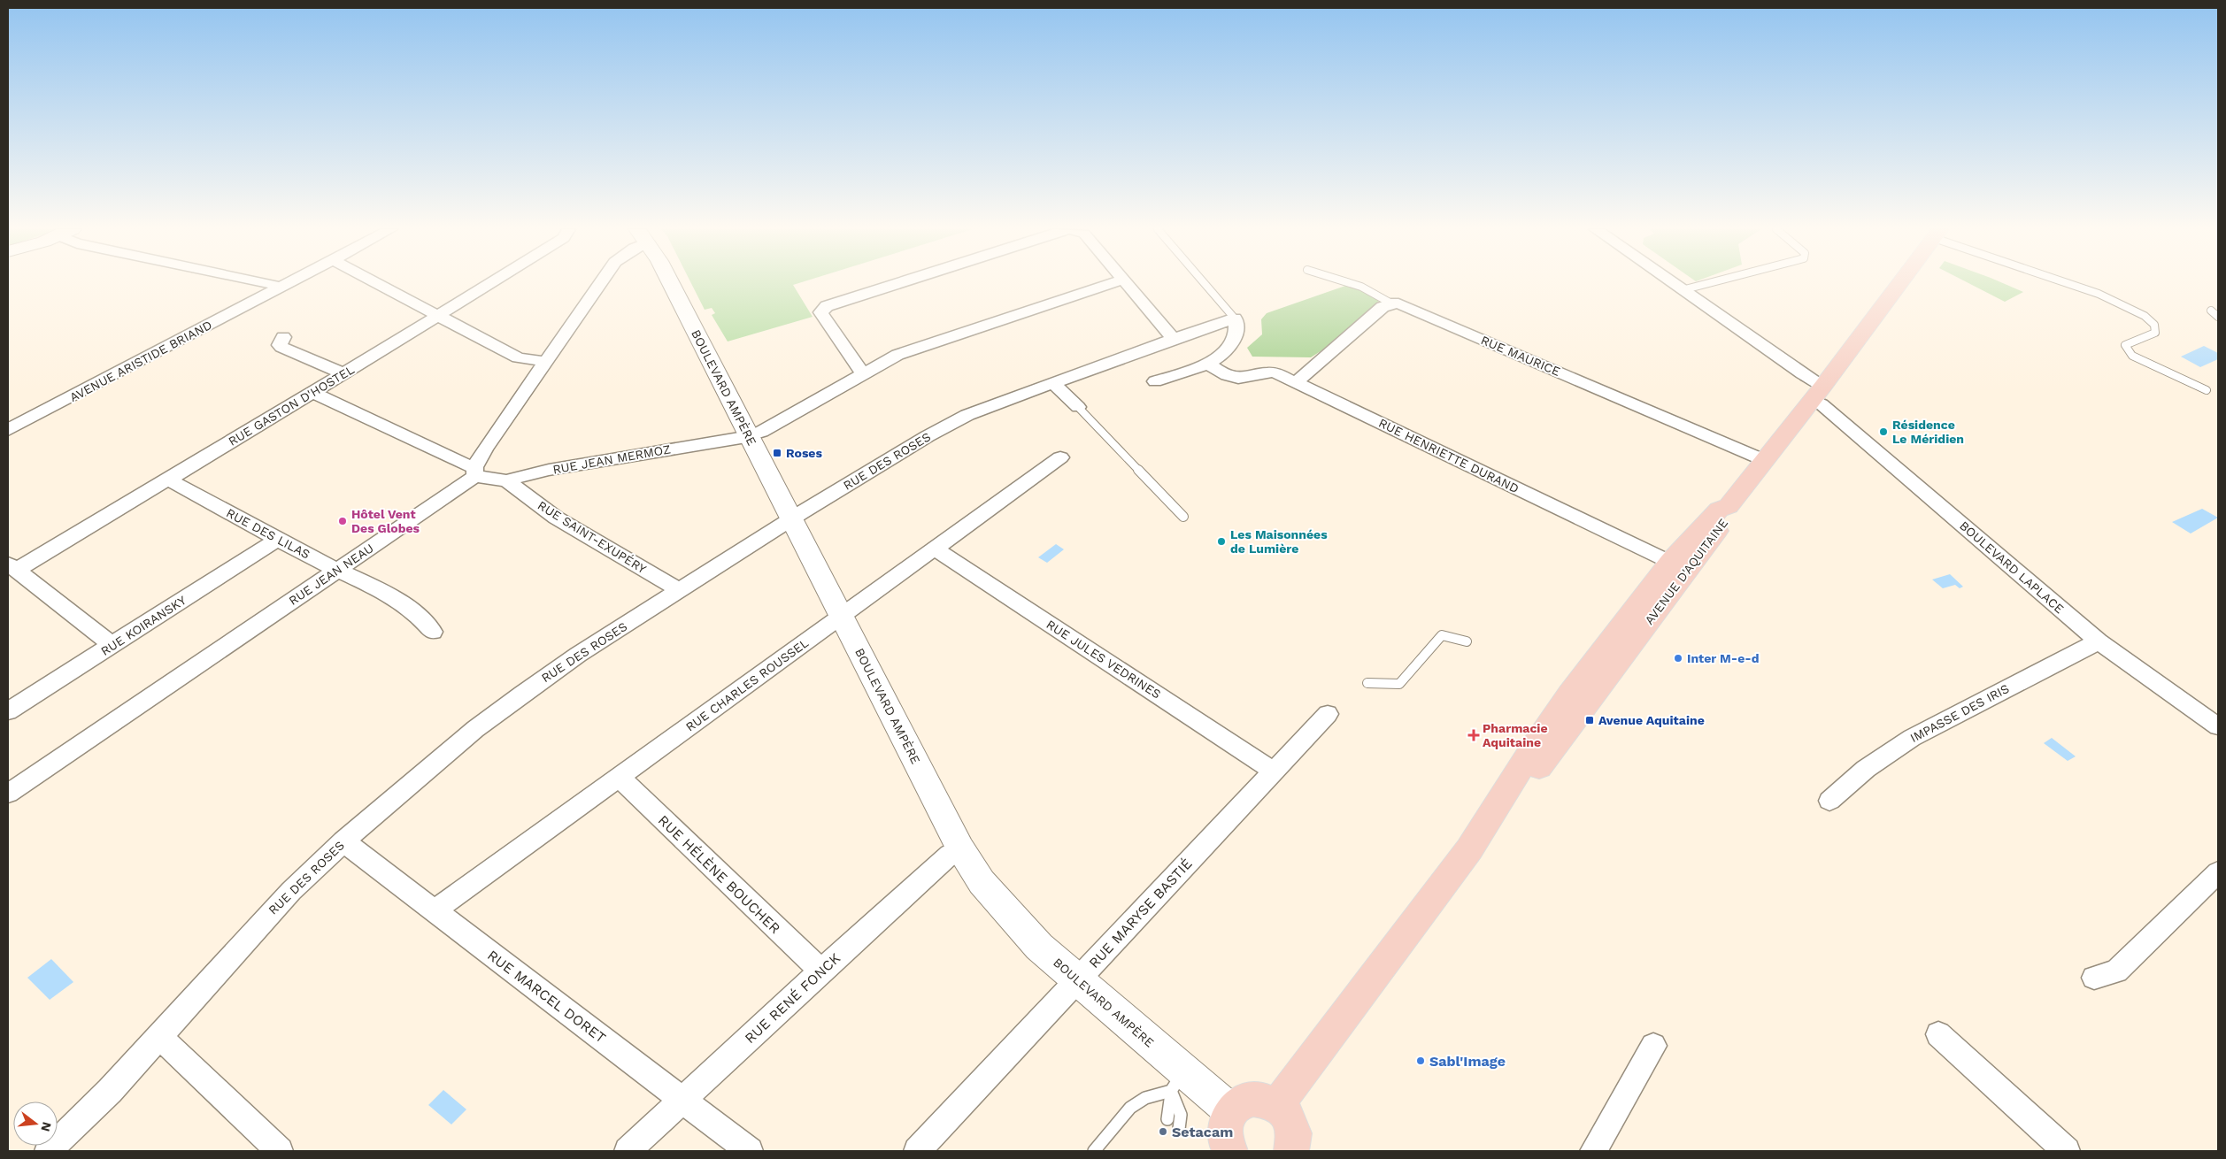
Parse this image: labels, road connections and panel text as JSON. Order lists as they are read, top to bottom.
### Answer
{
  "streets": {
    "main road": ["AVENUE D'AQUITAINE"],
    "street": [
      "RUE MAURICE",
      "AVENUE ARISTIDE BRIAND",
      "BOULEVARD AMPÈRE",
      "RUE GASTON D'HOSTEL",
      "RUE HENRIETTE DURAND",
      "RUE JEAN MERMOZ",
      "RUE DES ROSES",
      "RUE DES LILAS",
      "RUE SAINT-EXUPÉRY",
      "BOULEVARD LAPLACE",
      "RUE JEAN NEAU",
      "RUE KOIRANSKY",
      "RUE JULES VEDRINES",
      "RUE CHARLES ROUSSEL",
      "IMPASSE DES IRIS",
      "RUE HÉLÈNE BOUCHER",
      "RUE MARYSE BASTIÉ",
      "RUE MARCEL DORET",
      "RUE RENÉ FONCK"
    ]
  },
  "crossings": [
    ["RUE MAURICE", "AVENUE D'AQUITAINE"],
    ["BOULEVARD AMPÈRE", "RUE JEAN MERMOZ"],
    ["BOULEVARD AMPÈRE", "RUE DES ROSES"],
    ["BOULEVARD AMPÈRE", "RUE CHARLES ROUSSEL"],
    ["BOULEVARD AMPÈRE", "RUE MARYSE BASTIÉ"],
    ["BOULEVARD AMPÈRE", "RUE RENÉ FONCK"],
    ["RUE GASTON D'HOSTEL", "RUE DES LILAS"],
    ["RUE HENRIETTE DURAND", "AVENUE D'AQUITAINE"],
    ["RUE JEAN MERMOZ", "RUE SAINT-EXUPÉRY"],
    ["RUE JEAN MERMOZ", "RUE JEAN NEAU"],
    ["RUE DES ROSES", "RUE SAINT-EXUPÉRY"],
    ["RUE DES ROSES", "RUE MARCEL DORET"],
    ["RUE DES LILAS", "RUE JEAN NEAU"],
    ["RUE DES LILAS", "RUE KOIRANSKY"],
    ["BOULEVARD LAPLACE", "AVENUE D'AQUITAINE"],
    ["BOULEVARD LAPLACE", "IMPASSE DES IRIS"],
    ["RUE JULES VEDRINES", "RUE CHARLES ROUSSEL"],
    ["RUE JULES VEDRINES", "RUE MARYSE BASTIÉ"],
    ["RUE CHARLES ROUSSEL", "RUE HÉLÈNE BOUCHER"],
    ["RUE CHARLES ROUSSEL", "RUE MARCEL DORET"],
    ["RUE HÉLÈNE BOUCHER", "RUE RENÉ FONCK"],
    ["RUE MARCEL DORET", "RUE RENÉ FONCK"]
  ],
  "places": {
    "other": [
      "Résidence Le Méridien",
      "Hôtel Vent Des Globes",
      "Les Maisonnées de Lumière",
      "Inter M-e-d",
      "Sabl'Image",
      "Setacam"
    ],
    "transit": ["Roses", "Avenue Aquitaine"],
    "health": ["Pharmacie Aquitaine"]
  },
  "north": "right"
}
